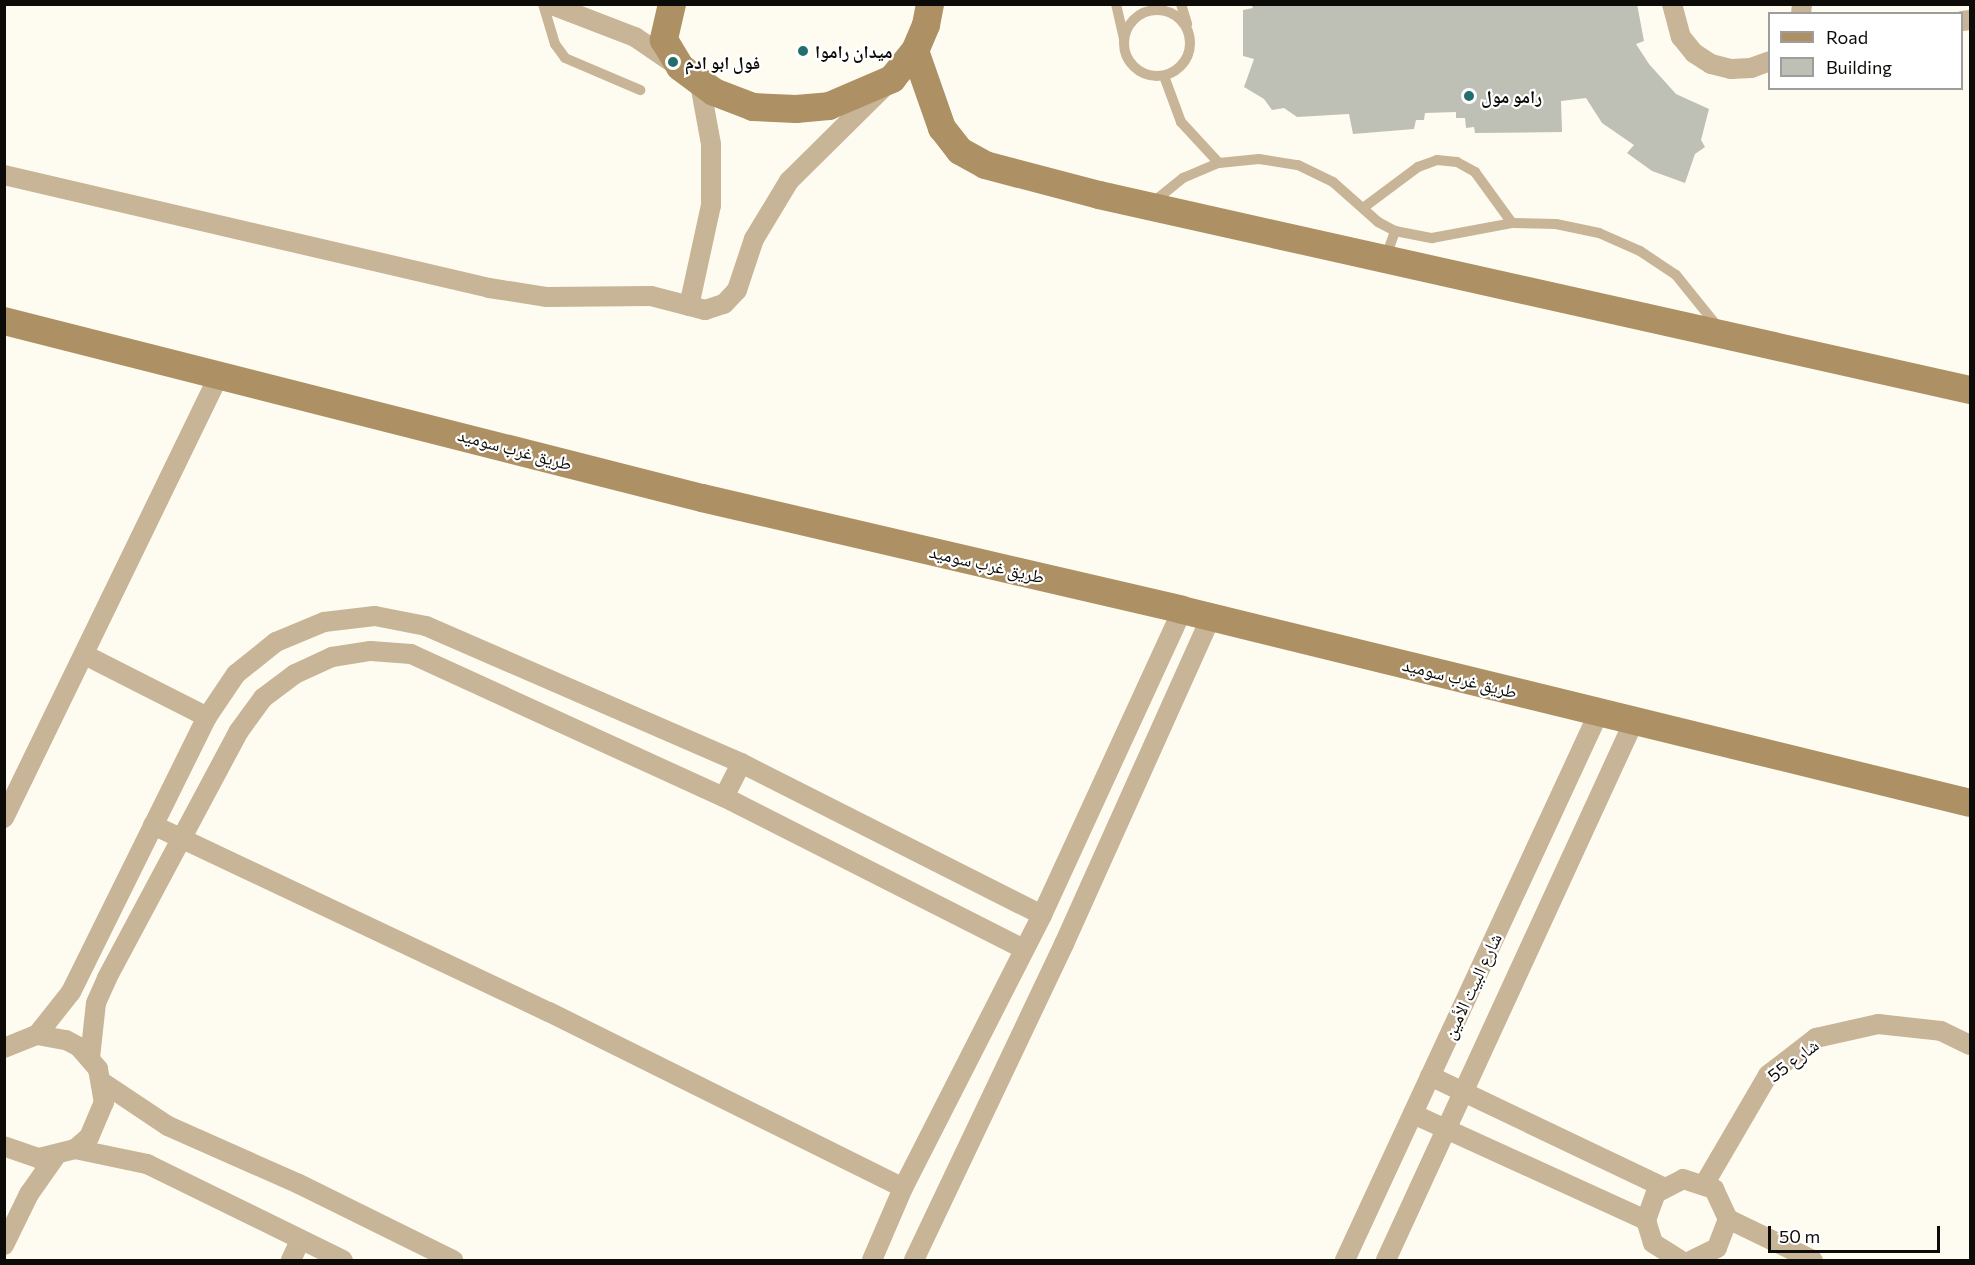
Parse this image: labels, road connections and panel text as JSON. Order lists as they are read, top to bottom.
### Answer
{
  "streets": {
    "street": ["طريق غرب سوميد", "شارع البيت الأمين", "شارع 55"]
  },
  "crossings": [
    ["طريق غرب سوميد", "شارع البيت الأمين"]
  ],
  "places": ["ميدان راموا", "فول ابو ادم", "رامو مول"],
  "legend": ["Road", "Building"],
  "scale_bar": "50 m"
}
